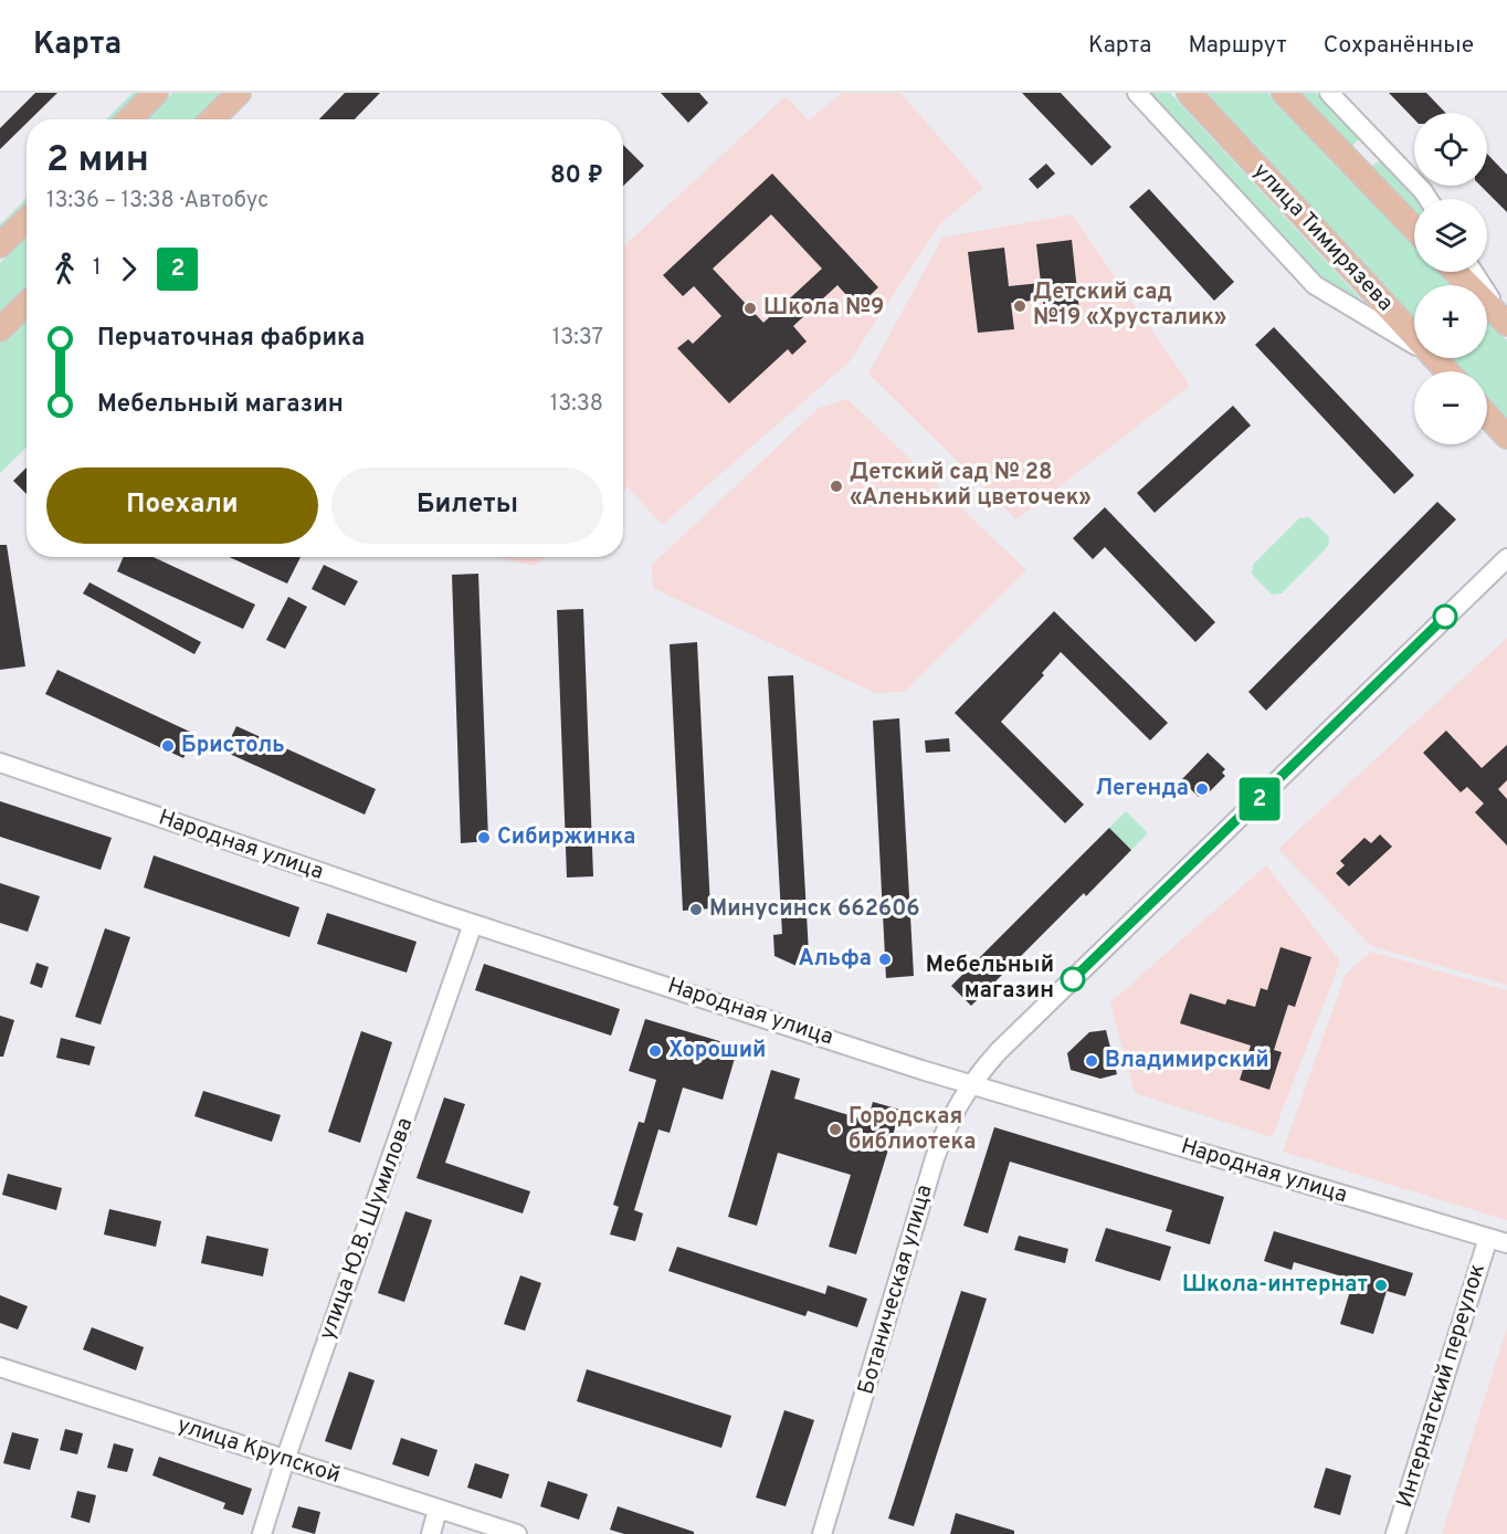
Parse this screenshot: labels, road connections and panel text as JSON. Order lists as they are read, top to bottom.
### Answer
{
  "streets": {
    "main road": ["улица Тимирязева"],
    "street": [
      "Народная улица",
      "улица Ю.В. Шумилова",
      "Ботаническая улица",
      "Интернатский переулок",
      "улица Крупской"
    ]
  },
  "crossings": [
    ["Народная улица", "улица Ю.В. Шумилова"],
    ["Народная улица", "Ботаническая улица"],
    ["Народная улица", "Интернатский переулок"],
    ["улица Ю.В. Шумилова", "улица Крупской"]
  ],
  "places": [
    "Детский сад №19 «Хрусталик»",
    "Школа №9",
    "Детский сад № 28 «Аленький цветочек»",
    "Бристоль",
    "Легенда",
    "Сибиржинка",
    "Минусинск 662606",
    "Альфа",
    "Мебельный магазин",
    "Хороший",
    "Владимирский",
    "Городская библиотека",
    "Школа-интернат"
  ],
  "lines": ["bus line 2"],
  "page": {
    "header": "Карта",
    "nav": ["Карта", "Маршрут", "Сохранённые"],
    "on_map": "2",
    "map_buttons": ["+", "−"],
    "heading": ["2 мин", "13:36 – 13:38 · Автобус", "80 ₽"],
    "legs": ["1", "2"],
    "list": [
      {
        "name": "Перчаточная фабрика",
        "value": "13:37"
      },
      {
        "name": "Мебельный магазин",
        "value": "13:38"
      }
    ],
    "buttons": ["Поехали", "Билеты"]
  }
}
